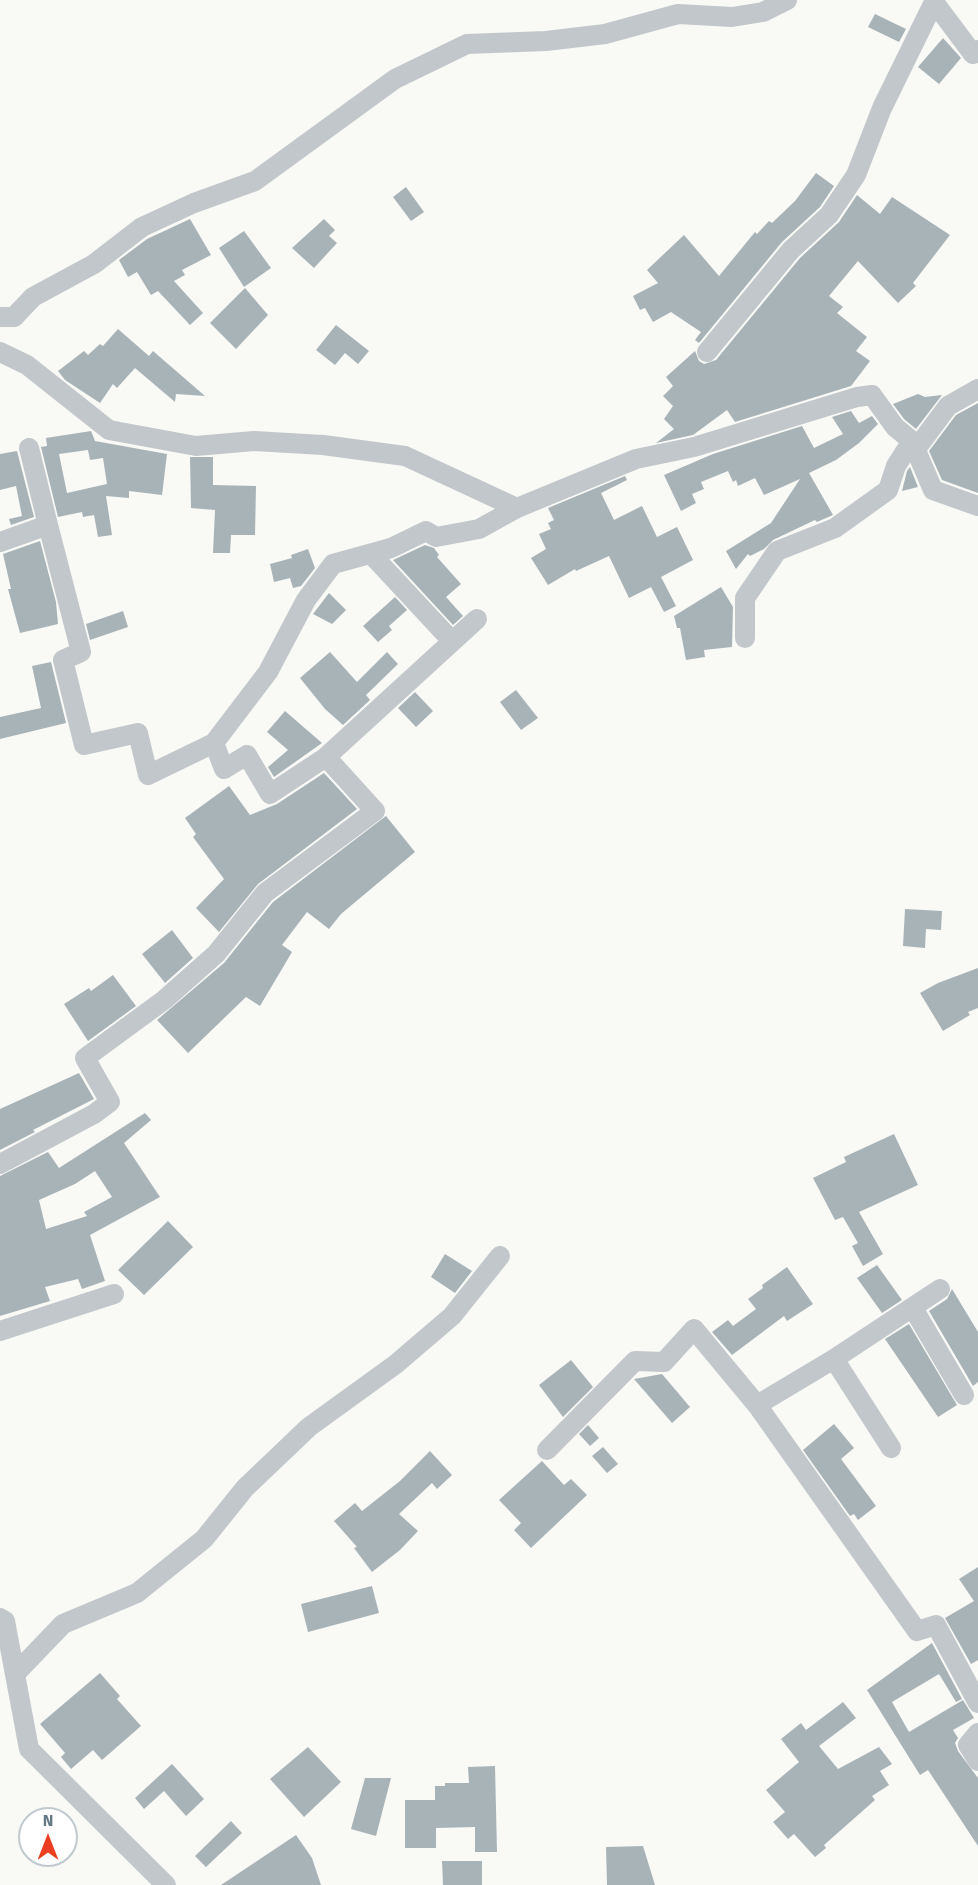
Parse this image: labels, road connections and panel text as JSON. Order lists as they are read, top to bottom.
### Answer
{
  "north": "top"
}
